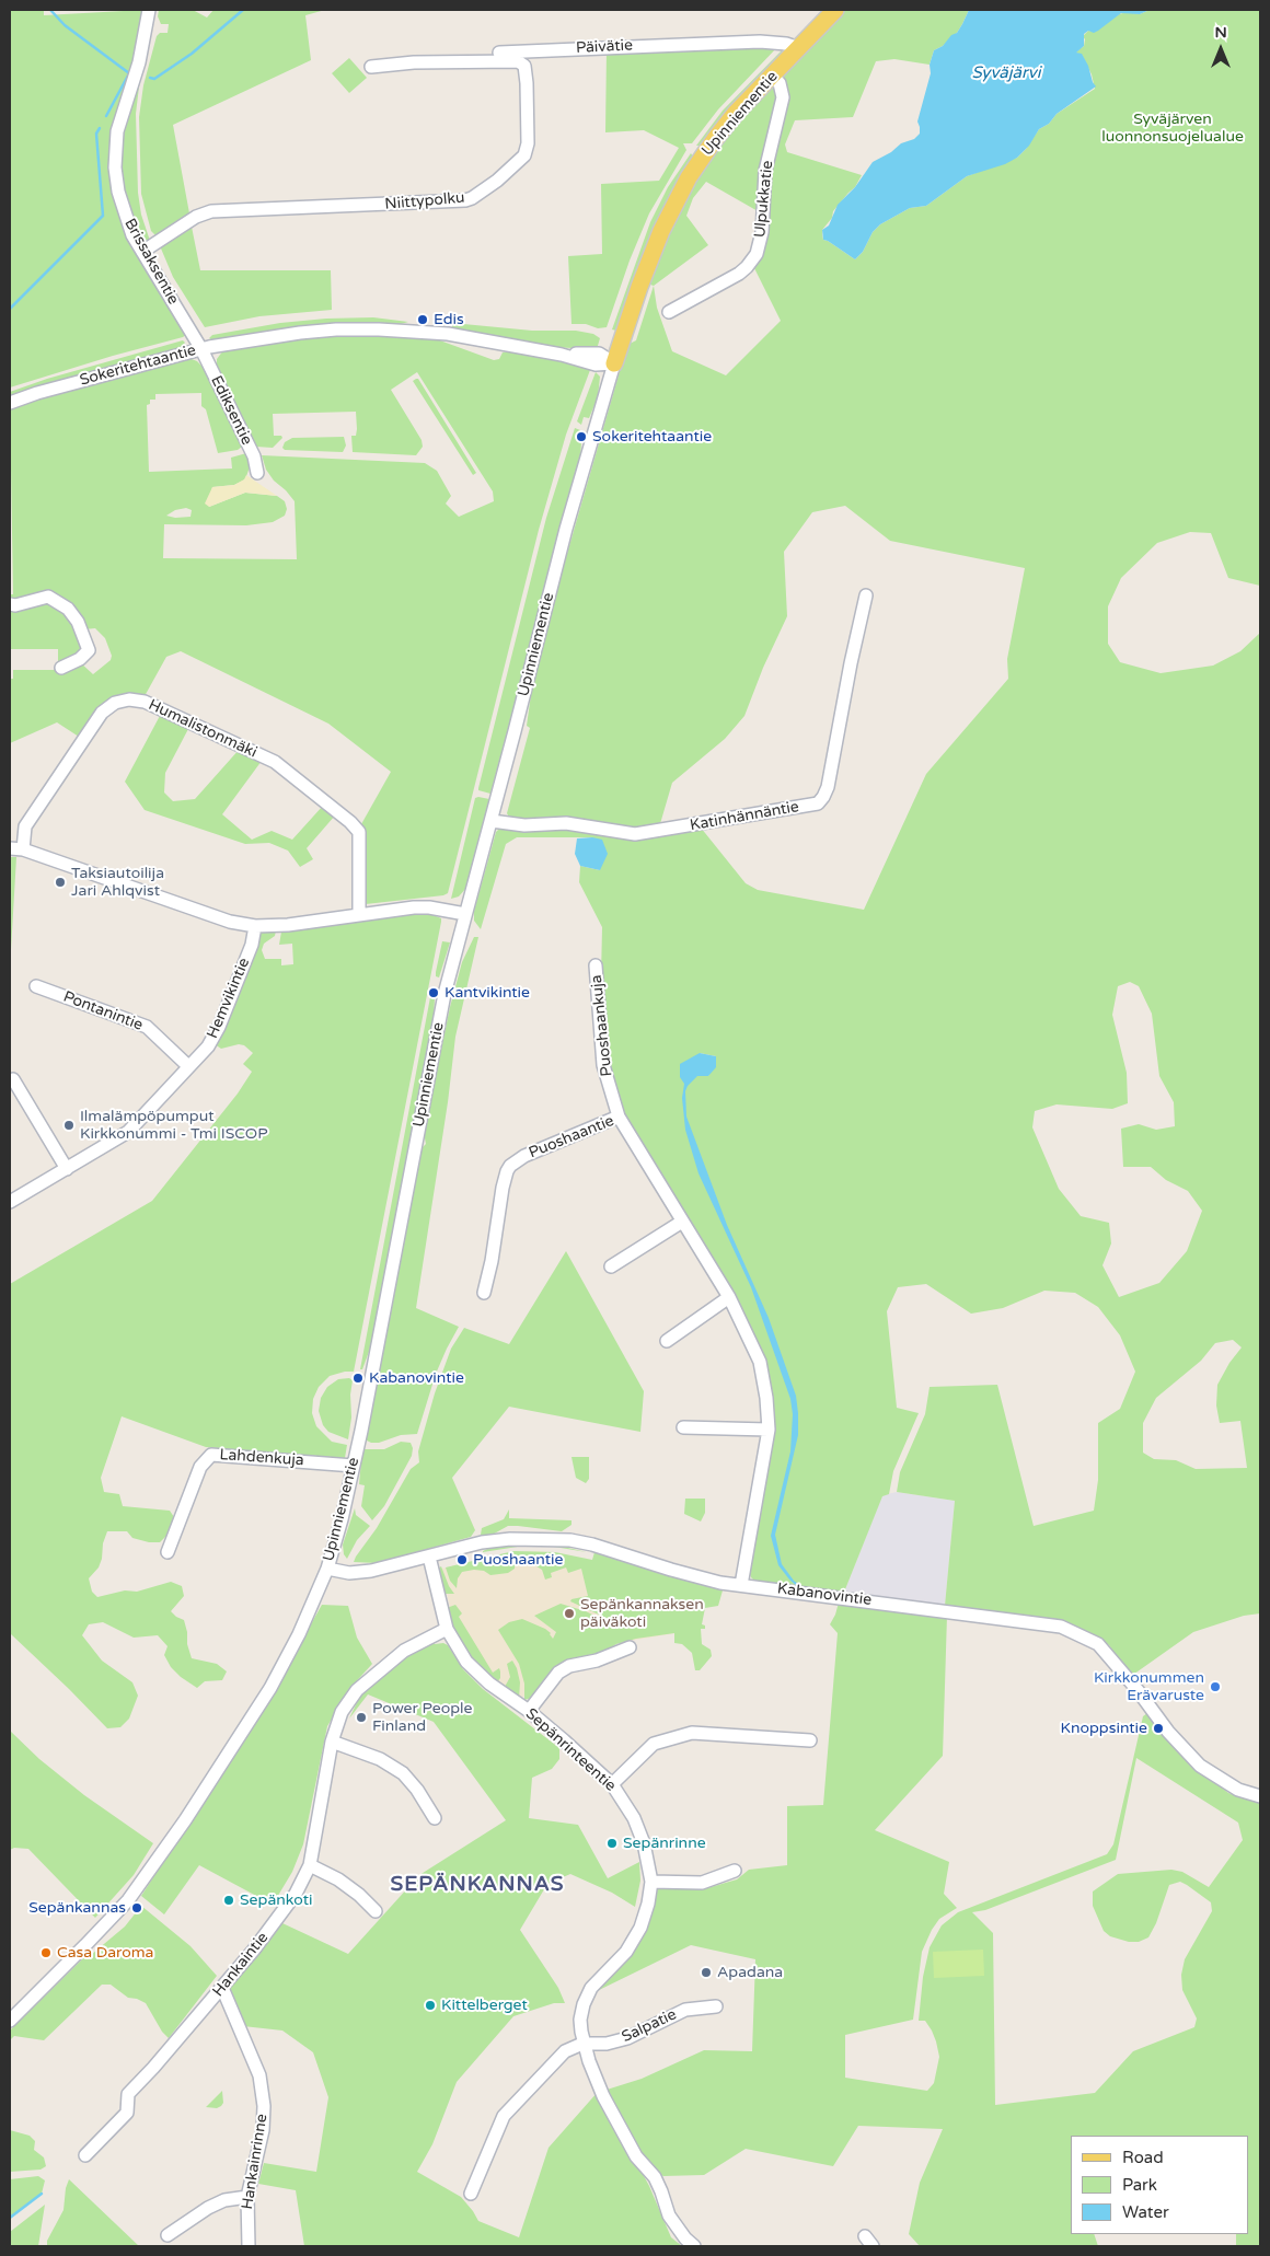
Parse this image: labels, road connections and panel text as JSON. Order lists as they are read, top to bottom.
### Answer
{
  "streets": {
    "main road": ["Upinniementie"],
    "street": [
      "Päivätie",
      "Ulpukkatie",
      "Niittypolku",
      "Brissaksentie",
      "Sokeritehtaantie",
      "Ediksentie",
      "Humalistonmäki",
      "Katinhännäntie",
      "Hemvikintie",
      "Pontanintie",
      "Puoshaankuja",
      "Puoshaantie",
      "Lahdenkuja",
      "Kabanovintie",
      "Sepänrinteentie",
      "Hankaintie",
      "Salpatie",
      "Hankainrinne"
    ]
  },
  "crossings": [
    ["Päivätie", "Upinniementie"],
    ["Päivätie", "Niittypolku"],
    ["Upinniementie", "Ulpukkatie"],
    ["Upinniementie", "Sokeritehtaantie"],
    ["Upinniementie", "Katinhännäntie"],
    ["Upinniementie", "Lahdenkuja"],
    ["Upinniementie", "Kabanovintie"],
    ["Niittypolku", "Brissaksentie"],
    ["Brissaksentie", "Sokeritehtaantie"],
    ["Brissaksentie", "Ediksentie"],
    ["Sokeritehtaantie", "Ediksentie"],
    ["Hemvikintie", "Pontanintie"],
    ["Puoshaankuja", "Puoshaantie"],
    ["Puoshaantie", "Kabanovintie"],
    ["Kabanovintie", "Sepänrinteentie"],
    ["Sepänrinteentie", "Hankaintie"],
    ["Sepänrinteentie", "Salpatie"],
    ["Hankaintie", "Hankainrinne"]
  ],
  "districts": ["SEPÄNKANNAS"],
  "water": ["Syväjärvi"],
  "parks": ["Syväjärven luonnonsuojelualue"],
  "places": [
    "Edis",
    "Sokeritehtaantie",
    "Taksiautoilija Jari Ahlqvist",
    "Kantvikintie",
    "Ilmalämpöpumput Kirkkonummi - Tmi ISCOP",
    "Kabanovintie",
    "Puoshaantie",
    "Sepänkannaksen päiväkoti",
    "Kirkkonummen Erävaruste",
    "Power People Finland",
    "Knoppsintie",
    "Sepänrinne",
    "Sepänkoti",
    "Sepänkannas",
    "Casa Daroma",
    "Apadana",
    "Kittelberget"
  ],
  "legend": ["Road", "Park", "Water"],
  "north": "top"
}
